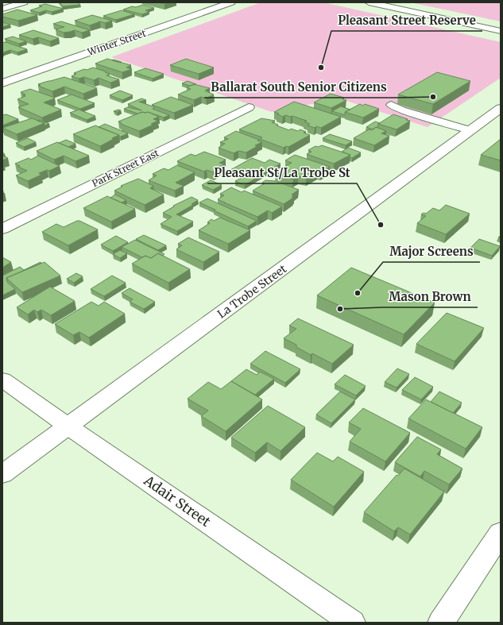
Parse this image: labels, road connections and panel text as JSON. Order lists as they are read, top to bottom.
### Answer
{
  "streets": {
    "street": [
      "Winter Street",
      "Park Street East",
      "La Trobe Street",
      "Adair Street"
    ]
  },
  "crossings": [
    ["La Trobe Street", "Adair Street"]
  ],
  "places": [
    "Pleasant Street Reserve",
    "Ballarat South Senior Citizens",
    "Pleasant St/La Trobe St",
    "Major Screens",
    "Mason Brown"
  ]
}
